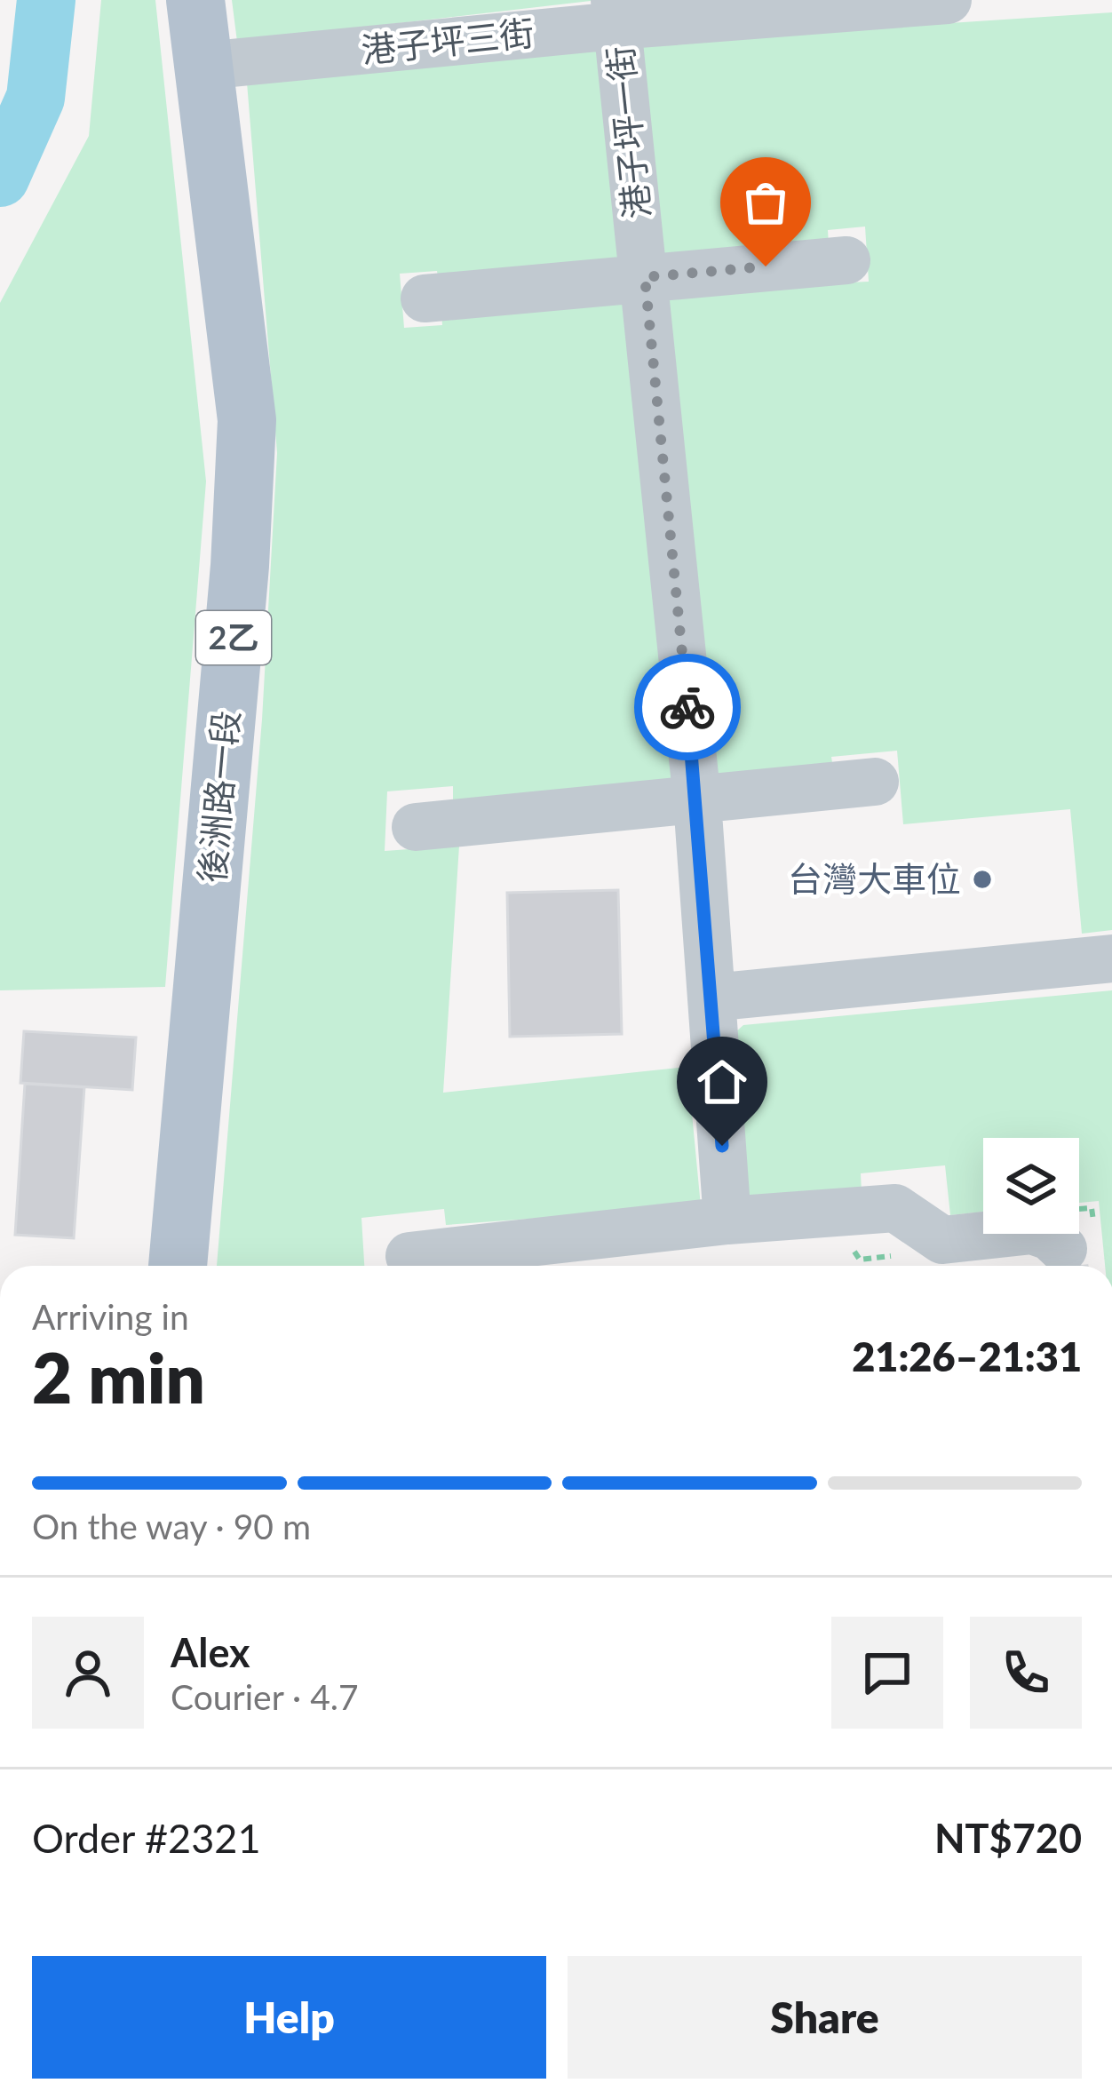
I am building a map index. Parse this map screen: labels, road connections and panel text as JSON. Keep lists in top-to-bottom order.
{
  "streets": {
    "main road": ["2乙", "後洲路一段"],
    "street": ["港子坪三街", "港子坪一街"]
  },
  "crossings": [
    ["港子坪三街", "港子坪一街"],
    ["港子坪三街", "後洲路一段"]
  ],
  "places": ["台灣大車位"],
  "page": {
    "heading": ["2 min", "Arriving in", "21:26–21:31"],
    "panel": [
      "Alex",
      "Courier · 4.7",
      "Order #2321",
      "NT$720"
    ],
    "bar": "On the way · 90 m",
    "buttons": ["Help", "Share"]
  }
}
